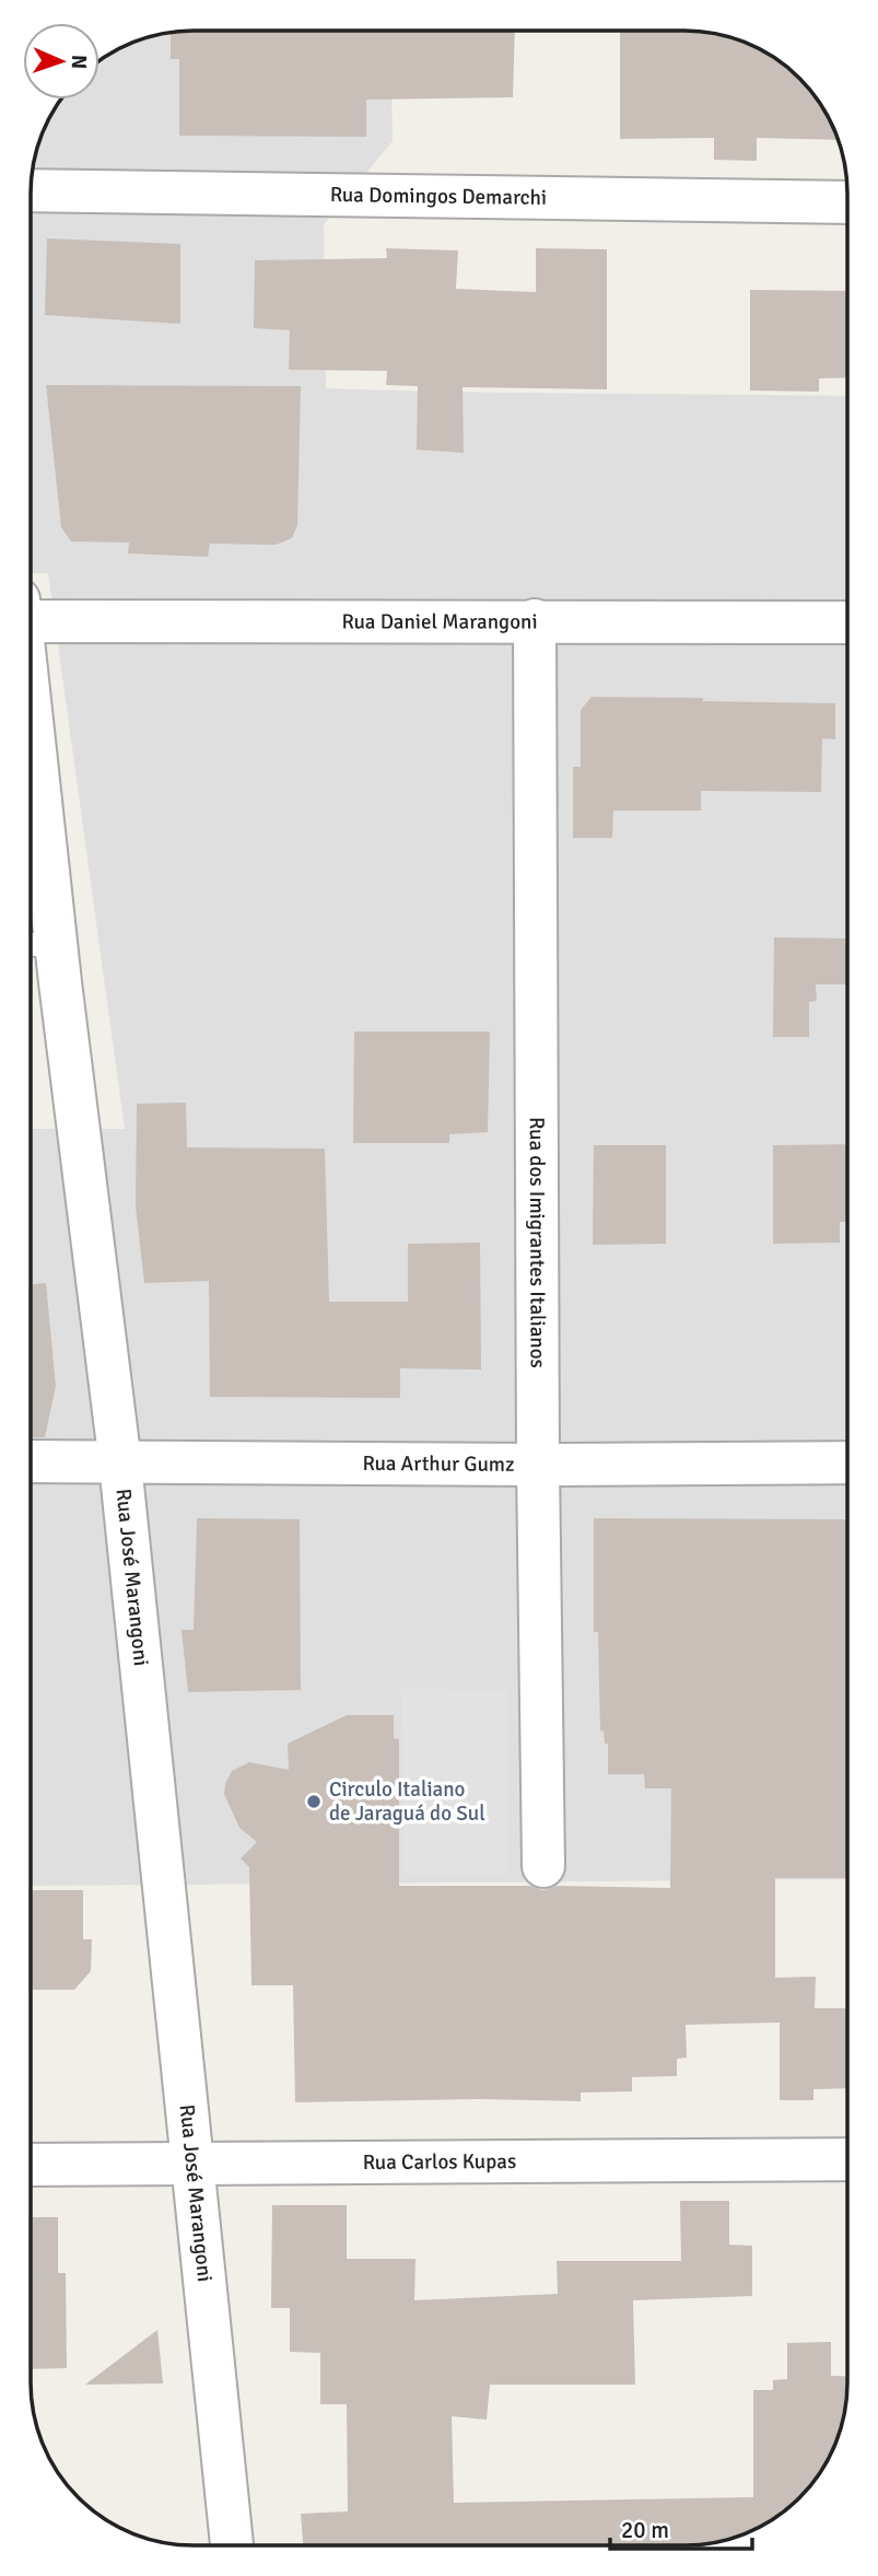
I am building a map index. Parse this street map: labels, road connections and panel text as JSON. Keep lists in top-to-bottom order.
{
  "streets": {
    "street": [
      "Rua Domingos Demarchi",
      "Rua Daniel Marangoni",
      "Rua dos Imigrantes Italianos",
      "Rua Arthur Gumz",
      "Rua José Marangoni",
      "Rua Carlos Kupas"
    ]
  },
  "crossings": [
    ["Rua Daniel Marangoni", "Rua dos Imigrantes Italianos"],
    ["Rua dos Imigrantes Italianos", "Rua Arthur Gumz"],
    ["Rua Arthur Gumz", "Rua José Marangoni"],
    ["Rua José Marangoni", "Rua Carlos Kupas"]
  ],
  "places": ["Circulo Italiano de Jaraguá do Sul"],
  "scale_bar": "20 m",
  "north": "right"
}
